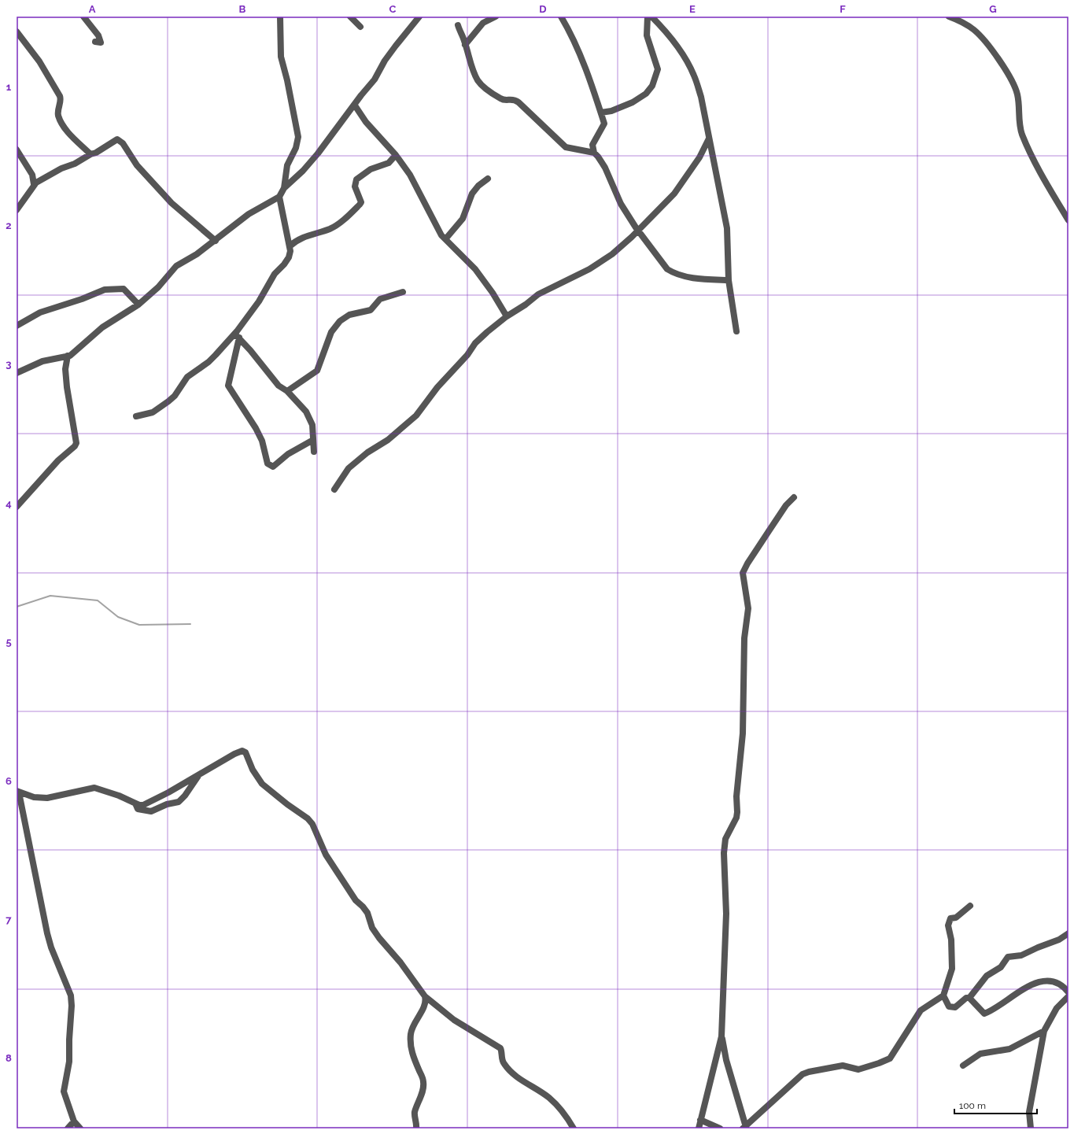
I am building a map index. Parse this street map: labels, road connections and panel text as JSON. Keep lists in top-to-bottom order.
{
  "scale_bar": "100 m",
  "grid": {
    "columns": [
      "A",
      "B",
      "C",
      "D",
      "E",
      "F",
      "G"
    ],
    "rows": [
      "1",
      "2",
      "3",
      "4",
      "5",
      "6",
      "7",
      "8"
    ]
  }
}
